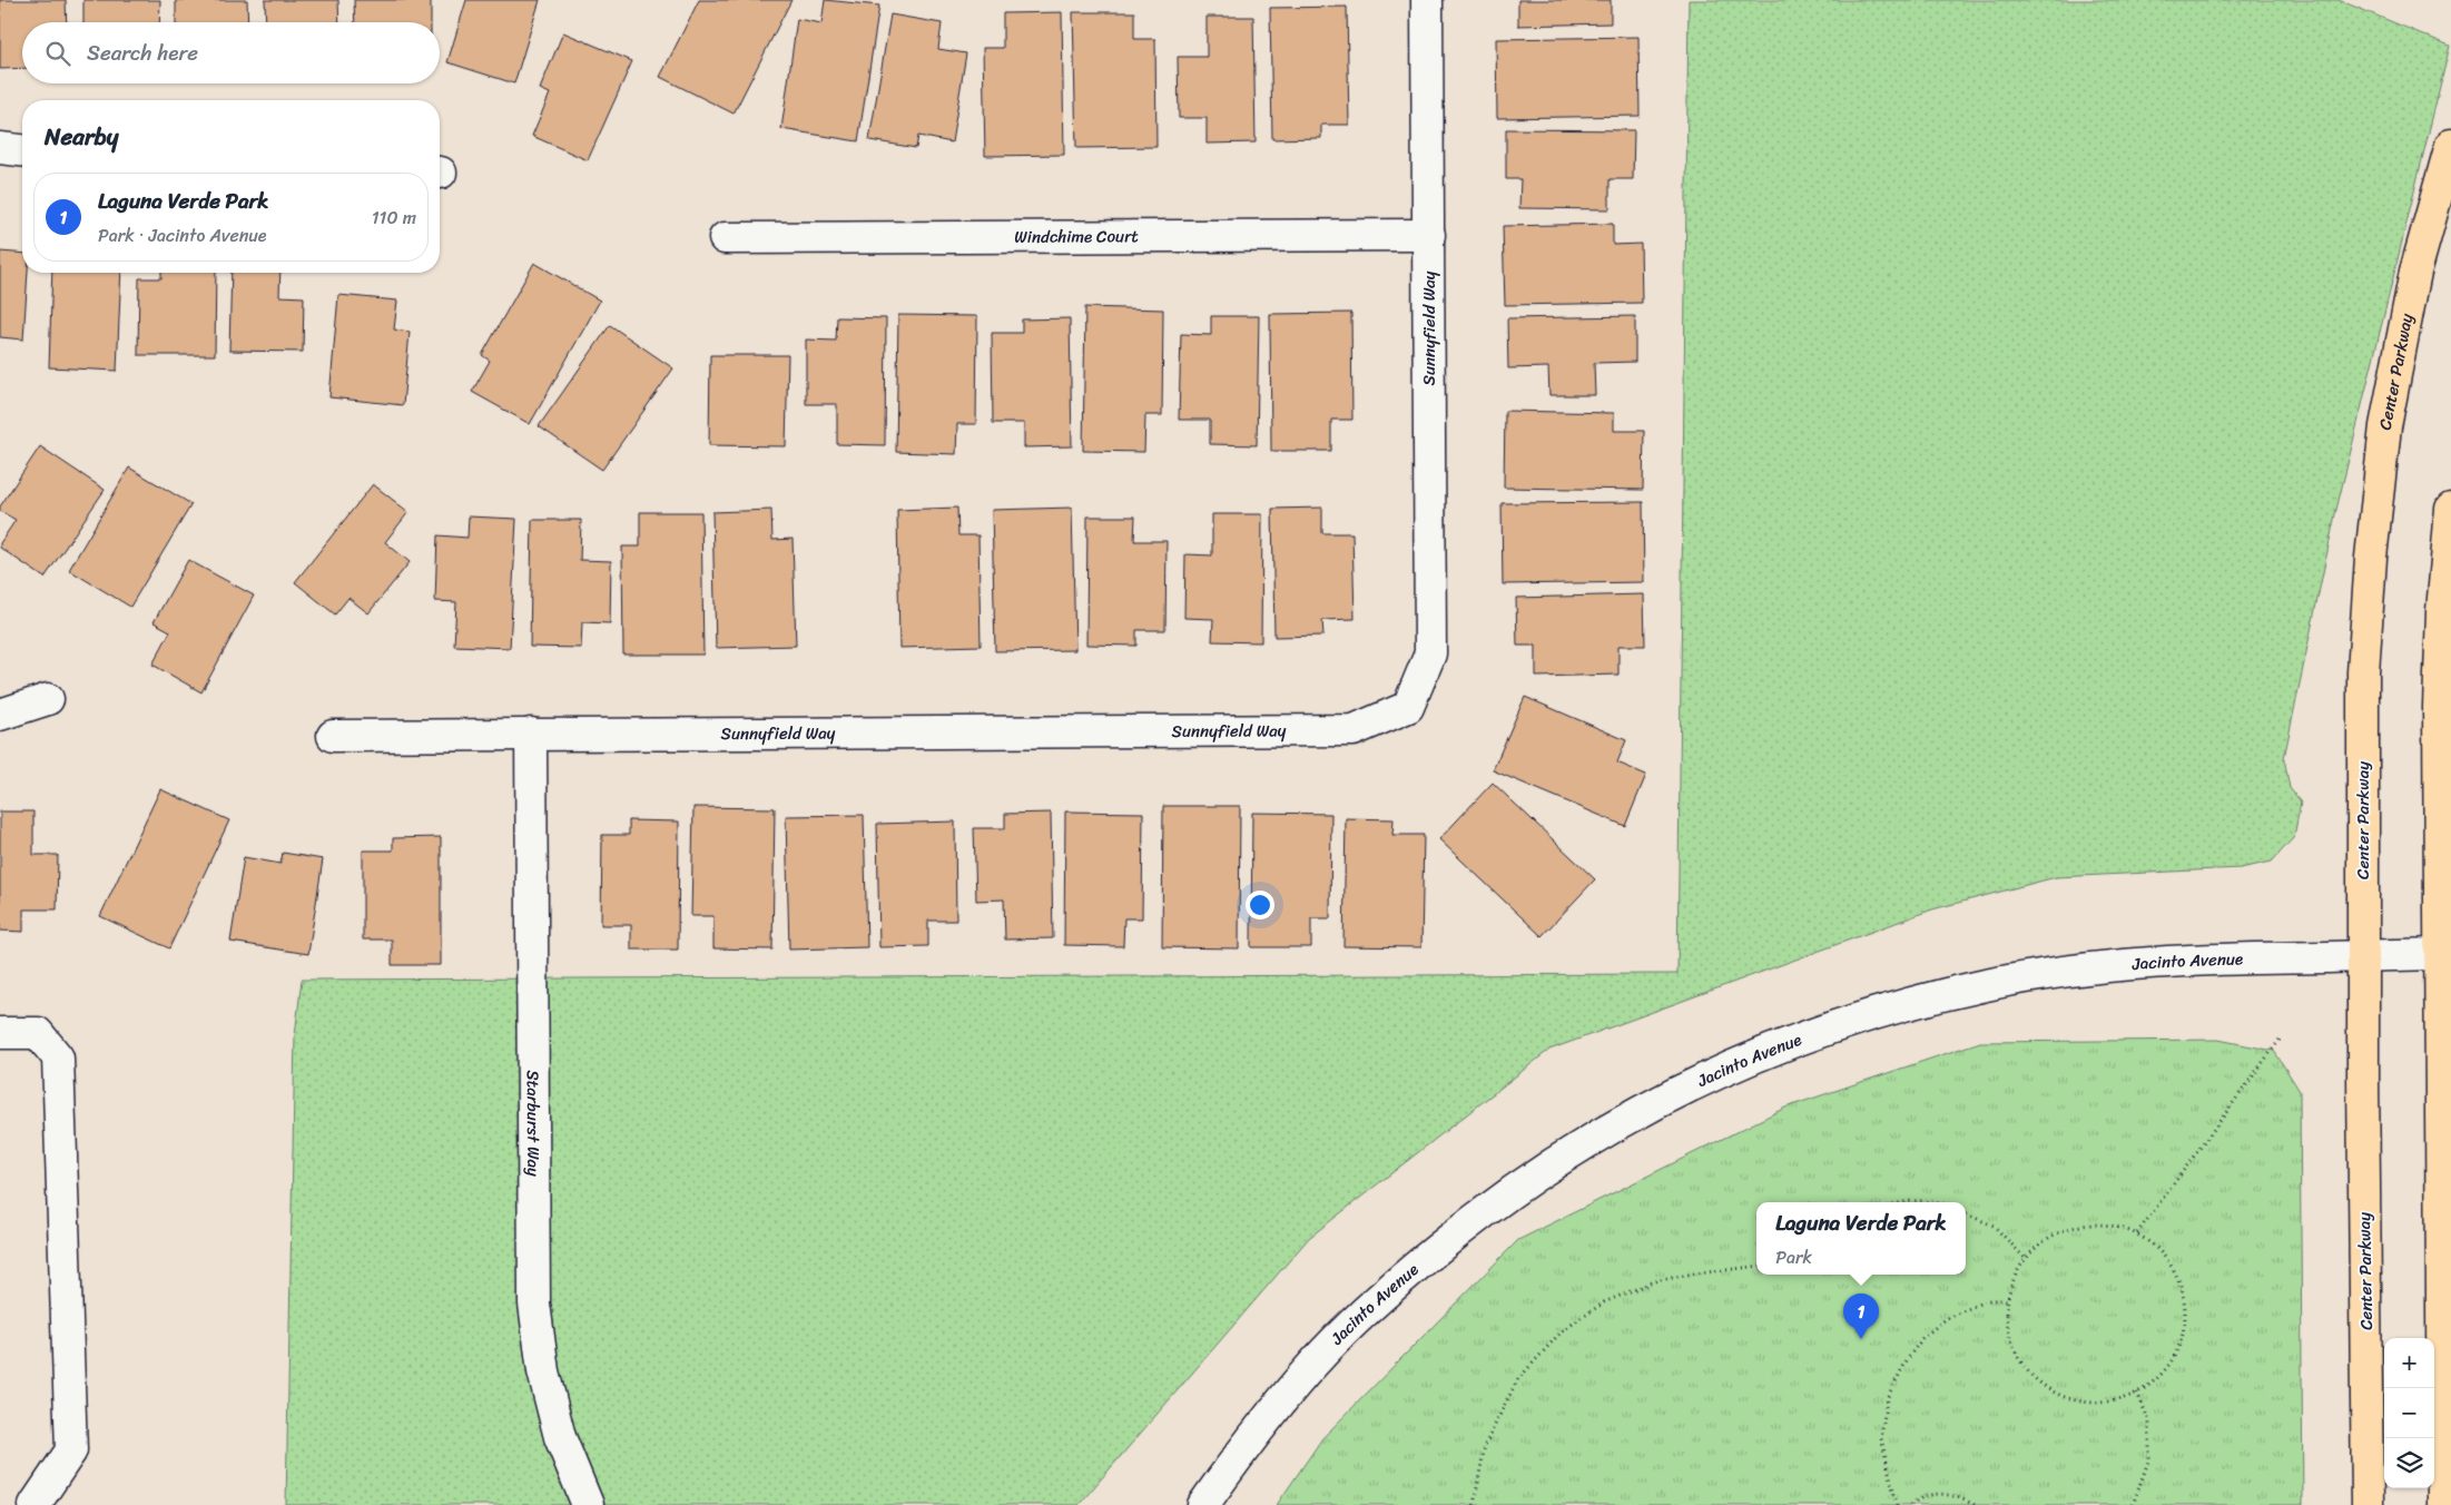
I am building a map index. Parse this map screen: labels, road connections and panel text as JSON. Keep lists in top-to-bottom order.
{
  "streets": {
    "main road": ["Center Parkway"],
    "street": [
      "Windchime Court",
      "Sunnyfield Way",
      "Jacinto Avenue",
      "Starburst Way"
    ]
  },
  "crossings": [
    ["Windchime Court", "Sunnyfield Way"],
    ["Sunnyfield Way", "Starburst Way"],
    ["Center Parkway", "Jacinto Avenue"]
  ],
  "page": {
    "search": "Search here",
    "heading": "Nearby",
    "list": [
      {
        "mark": "1",
        "name": "Laguna Verde Park",
        "note": "Park · Jacinto Avenue",
        "value": "110 m"
      }
    ],
    "popup": ["Laguna Verde Park", "Park"],
    "pins": "1",
    "map_buttons": ["+", "−"]
  }
}
